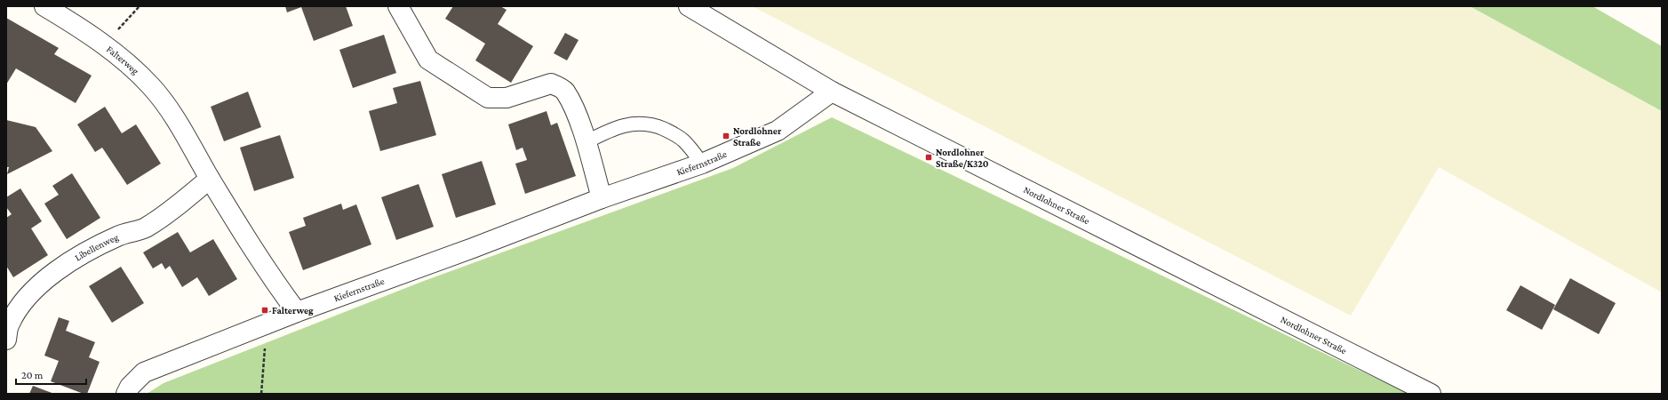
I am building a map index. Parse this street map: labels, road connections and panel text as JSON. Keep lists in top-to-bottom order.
{
  "streets": {
    "street": [
      "Falterweg",
      "Kiefernstraße",
      "Nordlohner Straße",
      "Libellenweg"
    ]
  },
  "crossings": [
    ["Falterweg", "Kiefernstraße"],
    ["Falterweg", "Libellenweg"],
    ["Kiefernstraße", "Nordlohner Straße"]
  ],
  "places": {
    "transit": ["Nordlohner Straße", "Nordlohner Straße/K320", "Falterweg"]
  },
  "scale_bar": "20 m"
}
